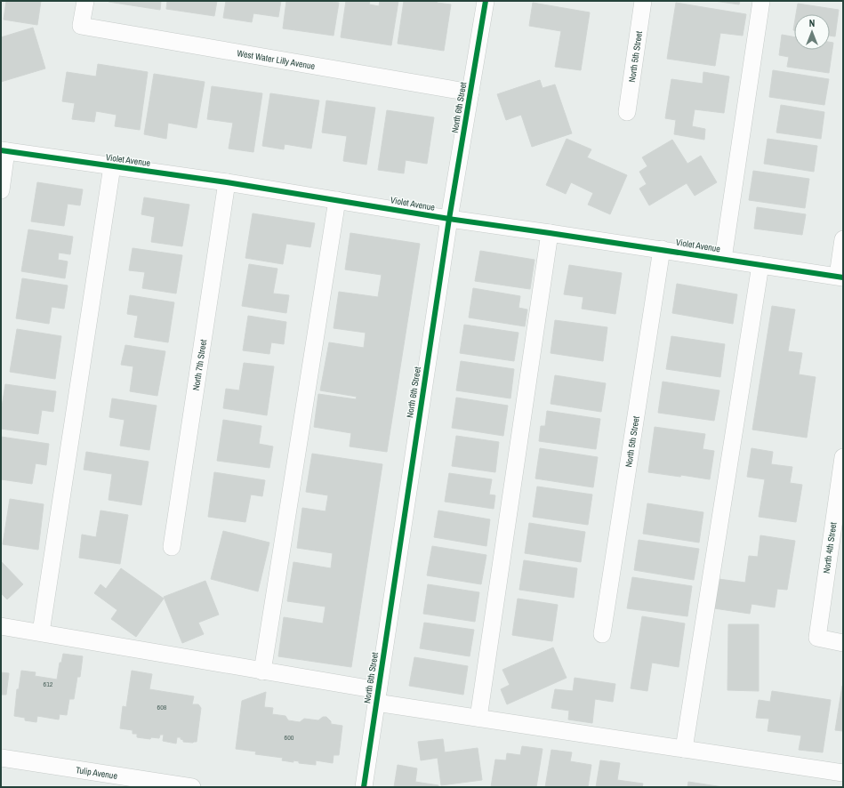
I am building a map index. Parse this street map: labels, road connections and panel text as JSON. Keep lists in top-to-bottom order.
{
  "streets": {
    "street": [
      "North 5th Street",
      "West Water Lilly Avenue",
      "North 6th Street",
      "Violet Avenue",
      "North 7th Street",
      "North 4th Street",
      "Tulip Avenue"
    ]
  },
  "crossings": [
    ["North 5th Street", "Violet Avenue"],
    ["West Water Lilly Avenue", "North 6th Street"],
    ["North 6th Street", "Violet Avenue"],
    ["Violet Avenue", "North 7th Street"]
  ],
  "house_numbers": ["612", "608", "600"],
  "north": "top"
}
